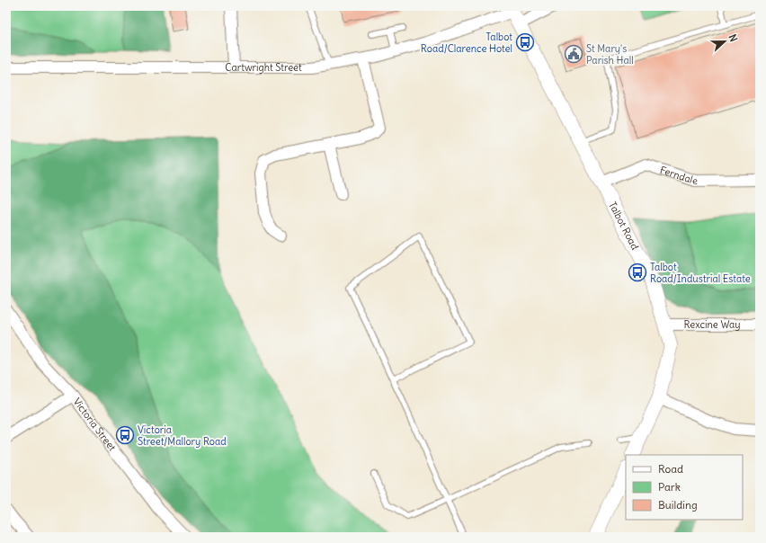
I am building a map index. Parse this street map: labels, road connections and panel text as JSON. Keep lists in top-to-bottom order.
{
  "streets": {
    "street": [
      "Cartwright Street",
      "Ferndale",
      "Talbot Road",
      "Rexcine Way",
      "Victoria Street"
    ]
  },
  "crossings": [
    ["Cartwright Street", "Talbot Road"],
    ["Ferndale", "Talbot Road"],
    ["Talbot Road", "Rexcine Way"]
  ],
  "places": {
    "bus stop": ["Talbot Road/Clarence Hotel", "Talbot Road/Industrial Estate", "Victoria Street/Mallory Road"],
    "public building": ["St Mary's Parish Hall"]
  },
  "legend": ["Road", "Park", "Building"],
  "north": "right"
}
